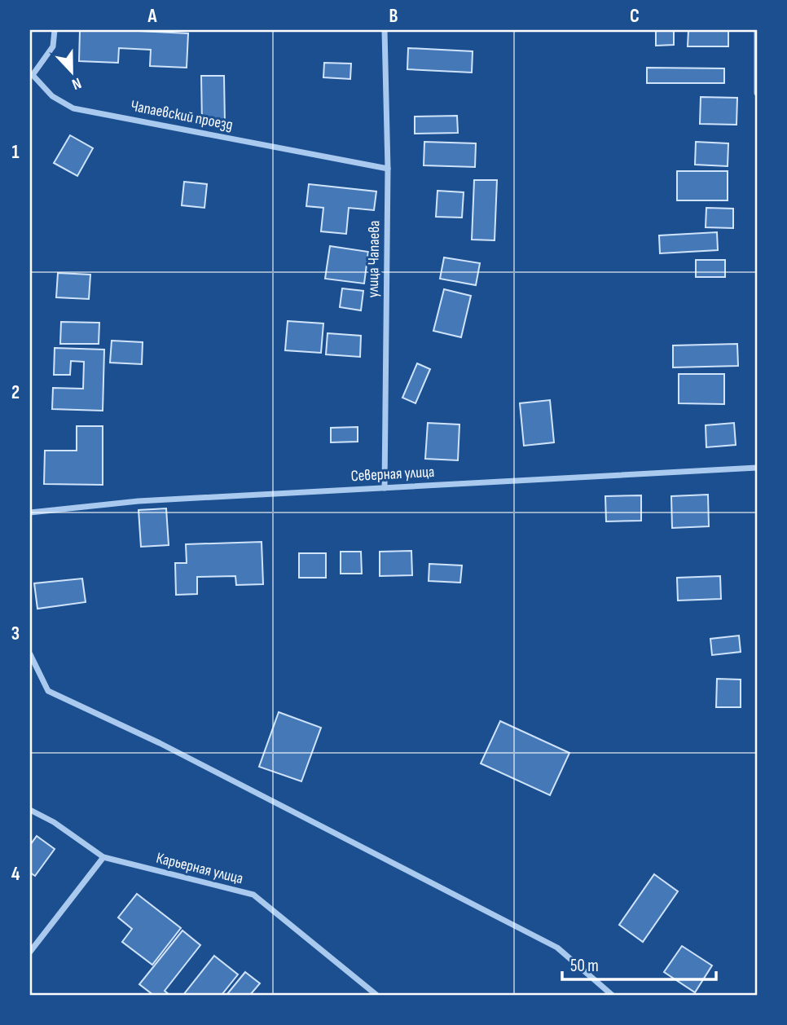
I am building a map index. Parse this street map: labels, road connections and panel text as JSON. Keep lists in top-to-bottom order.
{
  "streets": {
    "street": [
      "Чапаевский проезд",
      "улица Чапаева",
      "Северная улица",
      "Карьерная улица"
    ]
  },
  "crossings": [
    ["Чапаевский проезд", "улица Чапаева"],
    ["улица Чапаева", "Северная улица"]
  ],
  "scale_bar": "50 m",
  "north": "bottom",
  "grid": {
    "columns": ["A", "B", "C"],
    "rows": [
      "1",
      "2",
      "3",
      "4"
    ]
  }
}
